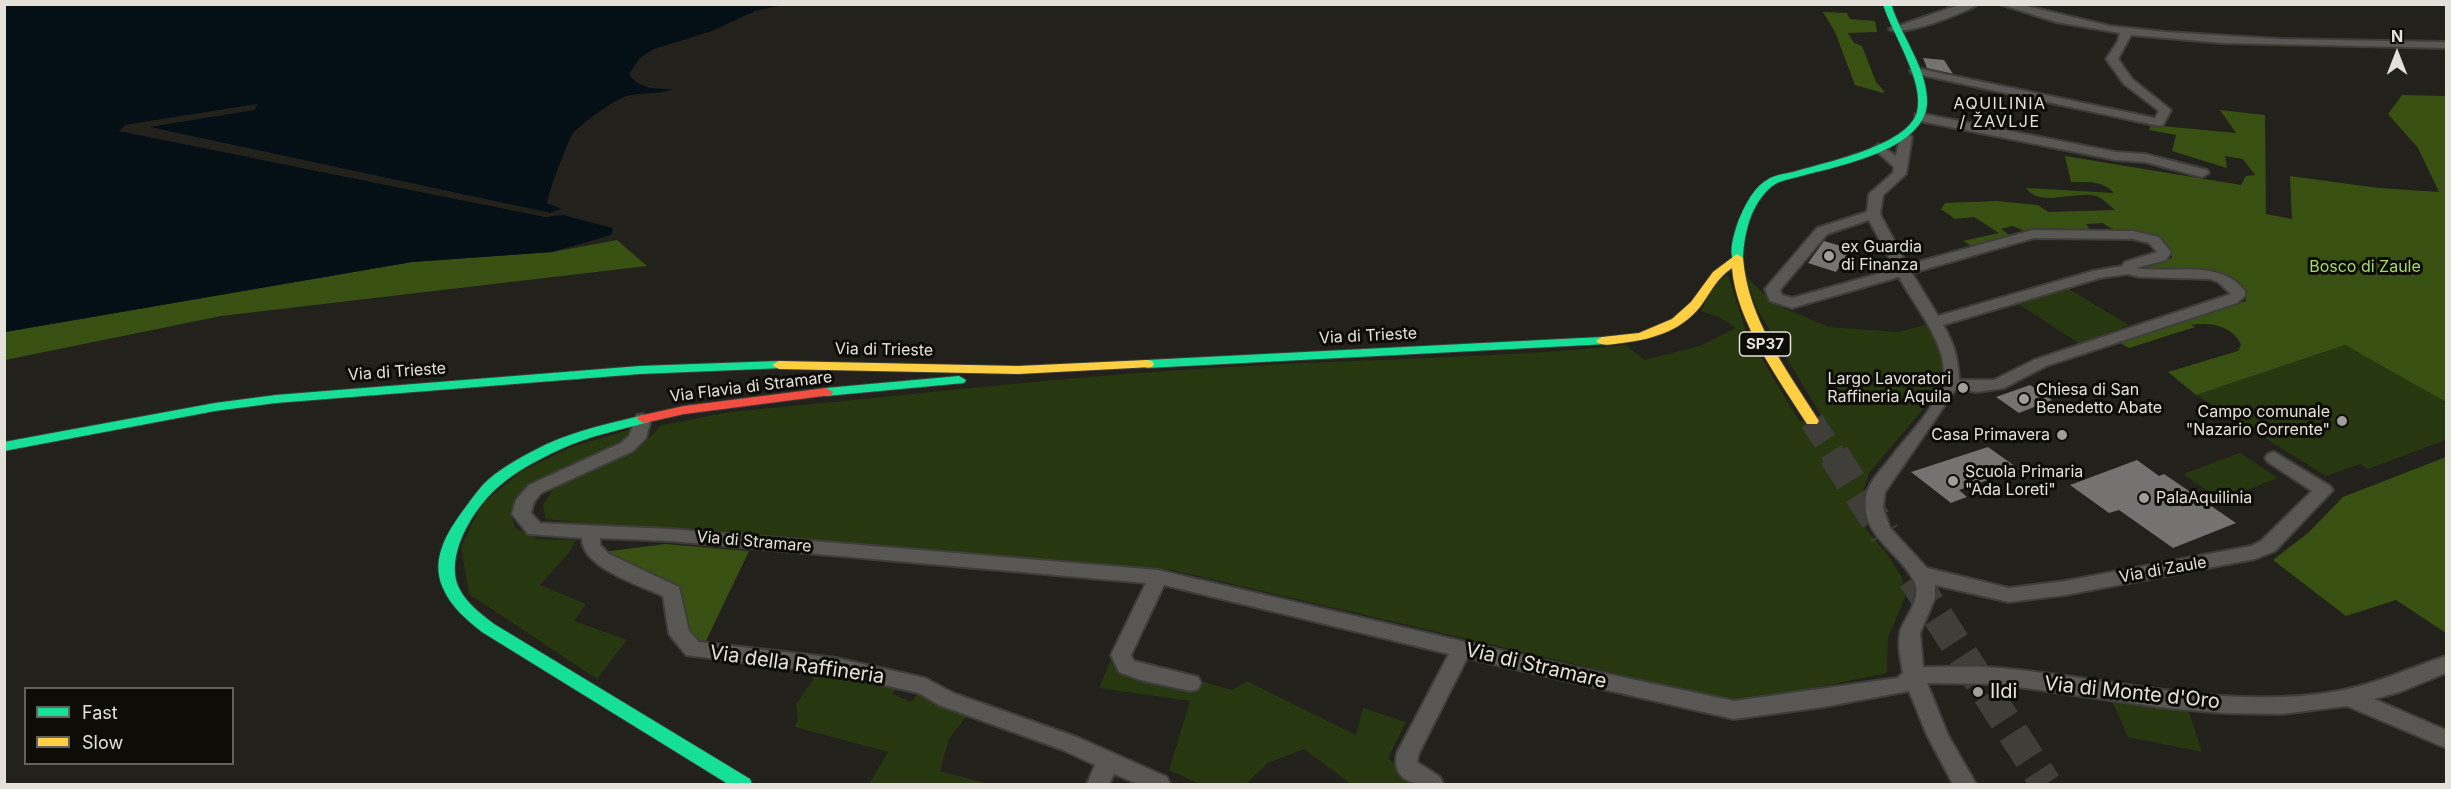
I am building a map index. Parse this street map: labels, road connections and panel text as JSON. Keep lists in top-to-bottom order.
{
  "streets": {
    "street": [
      "Via di Trieste",
      "SP37",
      "Via Flavia di Stramare",
      "Via di Stramare",
      "Via di Zaule",
      "Via della Raffineria",
      "Via di Monte d'Oro"
    ]
  },
  "crossings": [
    ["Via di Trieste", "SP37"],
    ["Via di Trieste", "Via Flavia di Stramare"],
    ["Via Flavia di Stramare", "Via di Stramare"],
    ["Via di Stramare", "Via della Raffineria"],
    ["Via di Stramare", "Via di Monte d'Oro"]
  ],
  "districts": ["AQUILINIA / ŽAVLJE"],
  "parks": ["Bosco di Zaule"],
  "places": [
    "ex Guardia di Finanza",
    "Largo Lavoratori Raffineria Aquila",
    "Chiesa di San Benedetto Abate",
    "Campo comunale \"Nazario Corrente\"",
    "Casa Primavera",
    "Scuola Primaria \"Ada Loreti\"",
    "PalaAquilinia",
    "Ildi"
  ],
  "legend": ["Fast", "Slow"],
  "north": "top"
}
